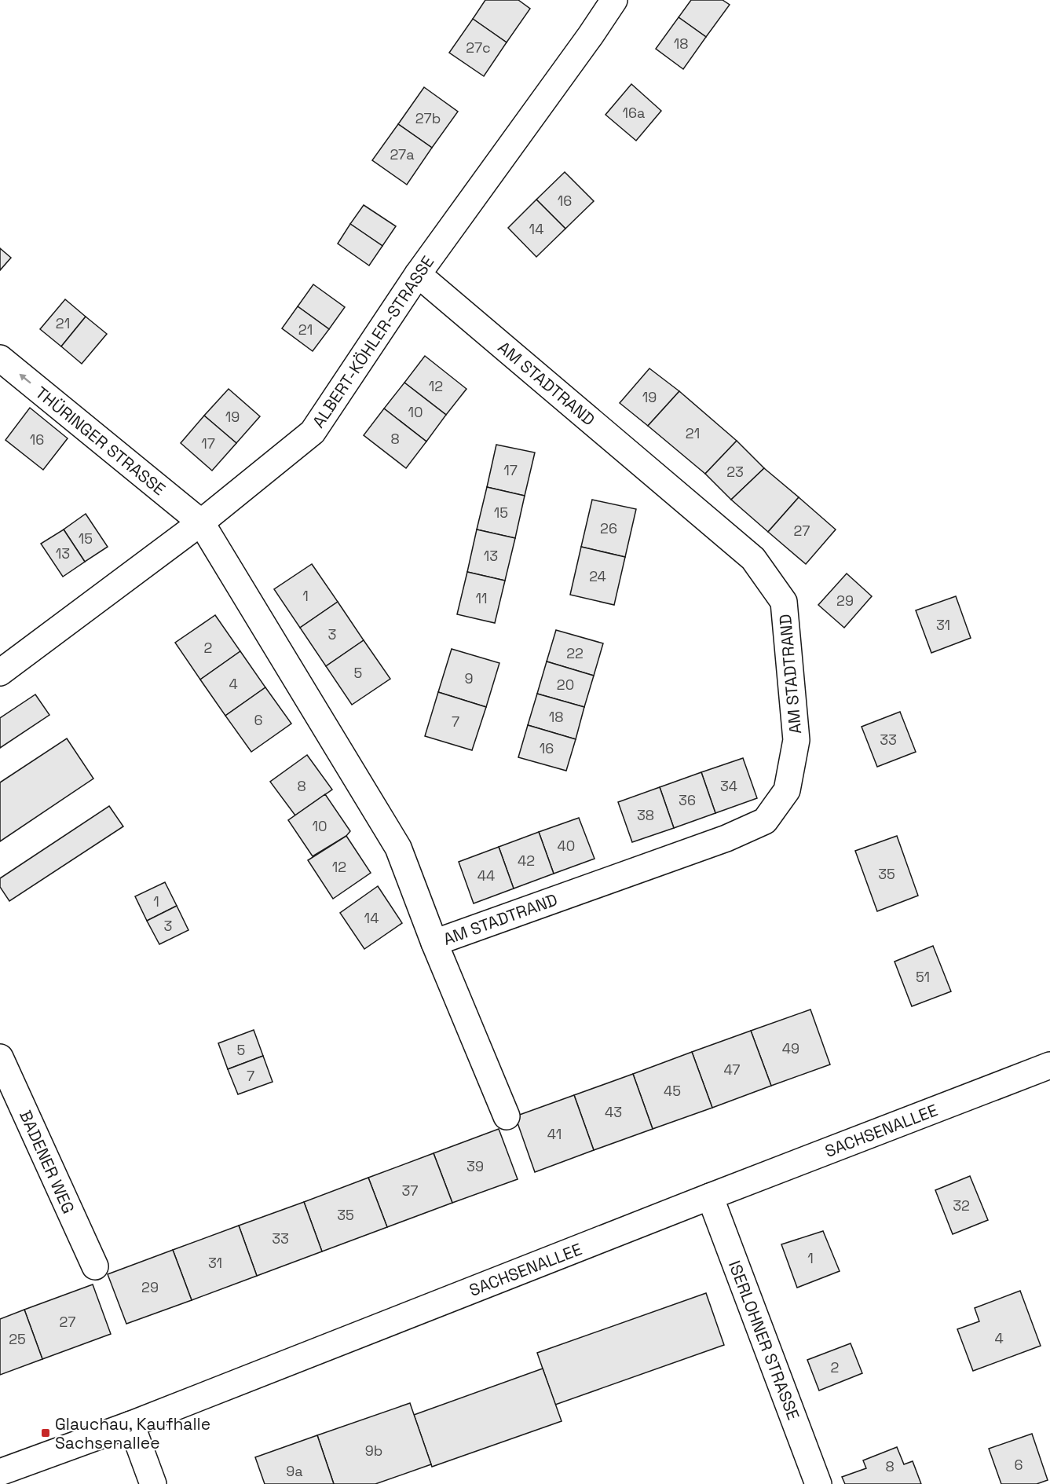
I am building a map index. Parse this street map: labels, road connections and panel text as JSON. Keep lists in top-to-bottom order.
{
  "streets": {
    "street": [
      "ALBERT-KÖHLER-STRASSE",
      "AM STADTRAND",
      "THÜRINGER STRASSE",
      "SACHSENALLEE",
      "BADENER WEG",
      "ISERLOHNER STRASSE"
    ]
  },
  "crossings": [
    ["ALBERT-KÖHLER-STRASSE", "AM STADTRAND"],
    ["ALBERT-KÖHLER-STRASSE", "THÜRINGER STRASSE"],
    ["AM STADTRAND", "THÜRINGER STRASSE"],
    ["SACHSENALLEE", "ISERLOHNER STRASSE"]
  ],
  "one_way": ["THÜRINGER STRASSE"],
  "places": {
    "transit": ["Glauchau, Kaufhalle Sachsenallee"]
  },
  "house_numbers": [
    "18",
    "27c",
    "16a",
    "27b",
    "27a",
    "16",
    "14",
    "21",
    "21",
    "12",
    "19",
    "10",
    "19",
    "21",
    "8",
    "16",
    "17",
    "17",
    "23",
    "15",
    "26",
    "27",
    "15",
    "13",
    "13",
    "24",
    "1",
    "11",
    "29",
    "31",
    "3",
    "2",
    "22",
    "5",
    "9",
    "4",
    "20",
    "18",
    "6",
    "7",
    "33",
    "16",
    "8",
    "34",
    "36",
    "38",
    "10",
    "40",
    "42",
    "12",
    "35",
    "44",
    "1",
    "14",
    "3",
    "51",
    "49",
    "5",
    "47",
    "7",
    "45",
    "43",
    "41",
    "39",
    "37",
    "32",
    "35",
    "33",
    "1",
    "31",
    "29",
    "27",
    "4",
    "25",
    "2",
    "9b",
    "6",
    "8",
    "9a"
  ]
}
